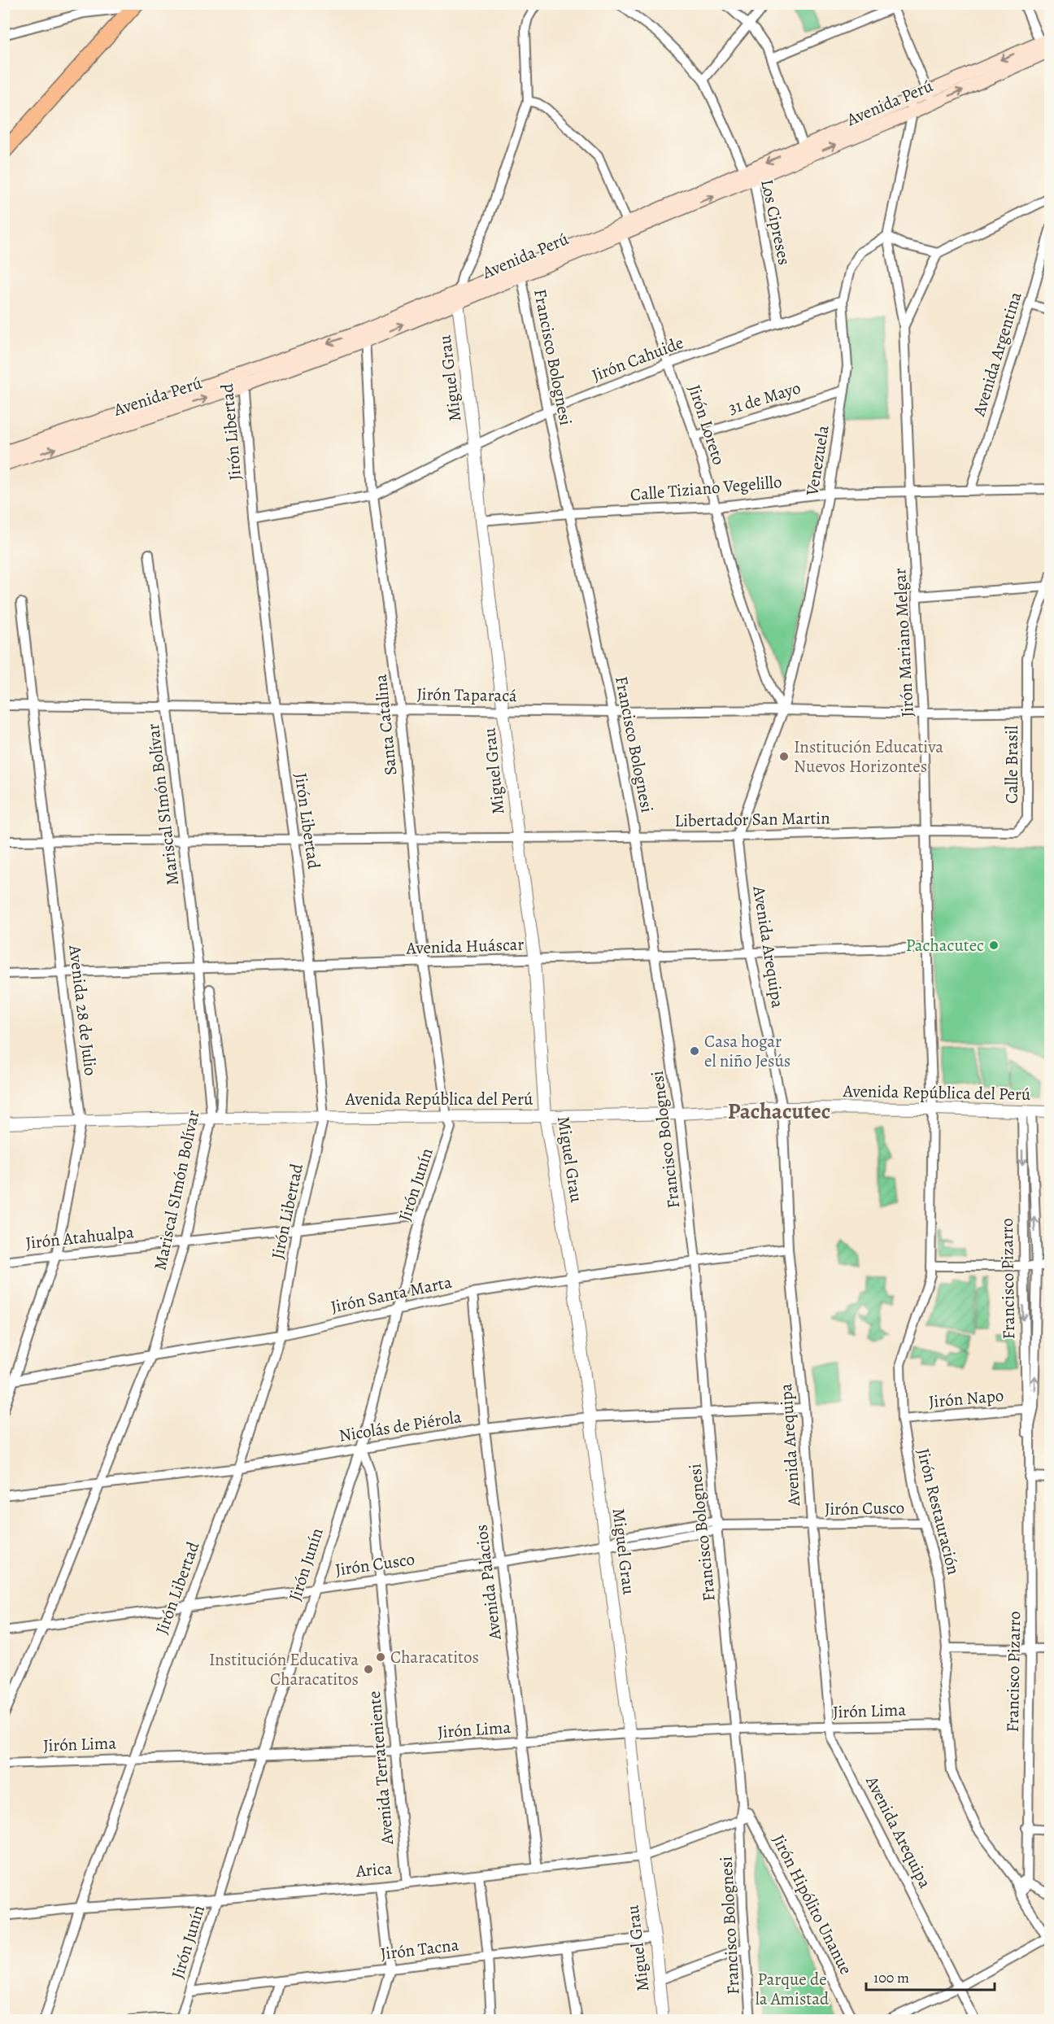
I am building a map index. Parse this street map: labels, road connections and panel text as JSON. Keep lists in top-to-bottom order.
{
  "streets": {
    "main road": ["Avenida Perú"],
    "street": [
      "Los Cipreses",
      "Avenida Argentina",
      "Francisco Bolognesi",
      "Jirón Cahuide",
      "Miguel Grau",
      "31 de Mayo",
      "Jirón Loreto",
      "Jirón Libertad",
      "Venezuela",
      "Calle Tiziano Vegelillo",
      "Jirón Mariano Melgar",
      "Jirón Taparacá",
      "Santa Catalina",
      "Calle Brasil",
      "Mariscal SImón Bolívar",
      "Libertador San Martin",
      "Avenida Huáscar",
      "Avenida Arequipa",
      "Avenida 28 de Julio",
      "Avenida República del Perú",
      "Jirón Junín",
      "Jirón Atahualpa",
      "Francisco Pizarro",
      "Jirón Santa Marta",
      "Jirón Napo",
      "Nicolás de Piérola",
      "Jirón Cusco",
      "Jirón Restauración",
      "Avenida Palacios",
      "Jirón Lima",
      "Avenida Terrateniente",
      "Arica",
      "Jirón Hipólito Unanue",
      "Jirón Tacna"
    ]
  },
  "crossings": [
    ["Avenida Perú", "Los Cipreses"],
    ["Avenida Perú", "Francisco Bolognesi"],
    ["Avenida Perú", "Miguel Grau"],
    ["Avenida Perú", "Jirón Loreto"],
    ["Avenida Perú", "Jirón Libertad"],
    ["Avenida Perú", "Santa Catalina"],
    ["Los Cipreses", "Jirón Cahuide"],
    ["Avenida Argentina", "Calle Tiziano Vegelillo"],
    ["Francisco Bolognesi", "Jirón Cahuide"],
    ["Francisco Bolognesi", "Calle Tiziano Vegelillo"],
    ["Francisco Bolognesi", "Jirón Taparacá"],
    ["Francisco Bolognesi", "Libertador San Martin"],
    ["Francisco Bolognesi", "Avenida Huáscar"],
    ["Francisco Bolognesi", "Avenida República del Perú"],
    ["Francisco Bolognesi", "Jirón Santa Marta"],
    ["Francisco Bolognesi", "Nicolás de Piérola"],
    ["Francisco Bolognesi", "Jirón Cusco"],
    ["Francisco Bolognesi", "Jirón Lima"],
    ["Francisco Bolognesi", "Arica"],
    ["Francisco Bolognesi", "Jirón Hipólito Unanue"],
    ["Jirón Cahuide", "Miguel Grau"],
    ["Jirón Cahuide", "Jirón Loreto"],
    ["Jirón Cahuide", "Jirón Libertad"],
    ["Jirón Cahuide", "Venezuela"],
    ["Jirón Cahuide", "Santa Catalina"],
    ["Miguel Grau", "Calle Tiziano Vegelillo"],
    ["Miguel Grau", "Jirón Taparacá"],
    ["Miguel Grau", "Libertador San Martin"],
    ["Miguel Grau", "Avenida Huáscar"],
    ["Miguel Grau", "Avenida República del Perú"],
    ["Miguel Grau", "Jirón Santa Marta"],
    ["Miguel Grau", "Nicolás de Piérola"],
    ["Miguel Grau", "Jirón Cusco"],
    ["Miguel Grau", "Jirón Lima"],
    ["Miguel Grau", "Arica"],
    ["Miguel Grau", "Jirón Tacna"],
    ["31 de Mayo", "Jirón Loreto"],
    ["31 de Mayo", "Venezuela"],
    ["Jirón Loreto", "Venezuela"],
    ["Jirón Loreto", "Calle Tiziano Vegelillo"],
    ["Jirón Loreto", "Jirón Taparacá"],
    ["Jirón Libertad", "Jirón Taparacá"],
    ["Jirón Libertad", "Libertador San Martin"],
    ["Jirón Libertad", "Avenida Huáscar"],
    ["Jirón Libertad", "Avenida República del Perú"],
    ["Jirón Libertad", "Jirón Atahualpa"],
    ["Jirón Libertad", "Jirón Santa Marta"],
    ["Jirón Libertad", "Nicolás de Piérola"],
    ["Jirón Libertad", "Jirón Cusco"],
    ["Jirón Libertad", "Jirón Lima"],
    ["Jirón Libertad", "Arica"],
    ["Venezuela", "Calle Tiziano Vegelillo"],
    ["Venezuela", "Jirón Mariano Melgar"],
    ["Venezuela", "Jirón Taparacá"],
    ["Venezuela", "Libertador San Martin"],
    ["Venezuela", "Avenida Arequipa"],
    ["Calle Tiziano Vegelillo", "Jirón Mariano Melgar"],
    ["Jirón Mariano Melgar", "Jirón Taparacá"],
    ["Jirón Mariano Melgar", "Libertador San Martin"],
    ["Jirón Mariano Melgar", "Avenida Huáscar"],
    ["Jirón Mariano Melgar", "Avenida República del Perú"],
    ["Jirón Mariano Melgar", "Jirón Restauración"],
    ["Jirón Taparacá", "Santa Catalina"],
    ["Jirón Taparacá", "Calle Brasil"],
    ["Jirón Taparacá", "Mariscal SImón Bolívar"],
    ["Jirón Taparacá", "Avenida 28 de Julio"],
    ["Santa Catalina", "Libertador San Martin"],
    ["Santa Catalina", "Avenida Huáscar"],
    ["Santa Catalina", "Avenida República del Perú"],
    ["Santa Catalina", "Jirón Junín"],
    ["Calle Brasil", "Libertador San Martin"],
    ["Mariscal SImón Bolívar", "Libertador San Martin"],
    ["Mariscal SImón Bolívar", "Avenida Huáscar"],
    ["Mariscal SImón Bolívar", "Avenida República del Perú"],
    ["Mariscal SImón Bolívar", "Jirón Atahualpa"],
    ["Mariscal SImón Bolívar", "Jirón Santa Marta"],
    ["Mariscal SImón Bolívar", "Nicolás de Piérola"],
    ["Mariscal SImón Bolívar", "Jirón Cusco"],
    ["Libertador San Martin", "Avenida Arequipa"],
    ["Libertador San Martin", "Avenida 28 de Julio"],
    ["Avenida Huáscar", "Avenida Arequipa"],
    ["Avenida Huáscar", "Avenida 28 de Julio"],
    ["Avenida Arequipa", "Avenida República del Perú"],
    ["Avenida Arequipa", "Jirón Santa Marta"],
    ["Avenida Arequipa", "Nicolás de Piérola"],
    ["Avenida Arequipa", "Jirón Cusco"],
    ["Avenida Arequipa", "Jirón Lima"],
    ["Avenida 28 de Julio", "Avenida República del Perú"],
    ["Avenida 28 de Julio", "Jirón Atahualpa"],
    ["Avenida 28 de Julio", "Jirón Santa Marta"],
    ["Avenida República del Perú", "Jirón Junín"],
    ["Avenida República del Perú", "Francisco Pizarro"],
    ["Avenida República del Perú", "Jirón Restauración"],
    ["Jirón Junín", "Jirón Atahualpa"],
    ["Jirón Junín", "Jirón Santa Marta"],
    ["Jirón Junín", "Nicolás de Piérola"],
    ["Jirón Junín", "Jirón Cusco"],
    ["Jirón Junín", "Jirón Lima"],
    ["Jirón Junín", "Avenida Terrateniente"],
    ["Jirón Junín", "Arica"],
    ["Jirón Junín", "Jirón Tacna"],
    ["Francisco Pizarro", "Jirón Napo"],
    ["Francisco Pizarro", "Jirón Restauración"],
    ["Jirón Santa Marta", "Avenida Palacios"],
    ["Jirón Napo", "Jirón Restauración"],
    ["Nicolás de Piérola", "Avenida Palacios"],
    ["Nicolás de Piérola", "Avenida Terrateniente"],
    ["Jirón Cusco", "Jirón Restauración"],
    ["Jirón Cusco", "Avenida Palacios"],
    ["Jirón Cusco", "Avenida Terrateniente"],
    ["Jirón Restauración", "Jirón Lima"],
    ["Avenida Palacios", "Jirón Lima"],
    ["Avenida Palacios", "Arica"],
    ["Jirón Lima", "Avenida Terrateniente"],
    ["Avenida Terrateniente", "Arica"],
    ["Arica", "Jirón Hipólito Unanue"]
  ],
  "districts": ["Pachacutec"],
  "parks": ["Parque de la Amistad"],
  "places": [
    "Institución Educativa Nuevos Horizontes",
    "Pachacutec",
    "Casa hogar el niño Jesús",
    "Characatitos",
    "Institución Educativa Characatitos"
  ],
  "scale_bar": "100 m"
}
